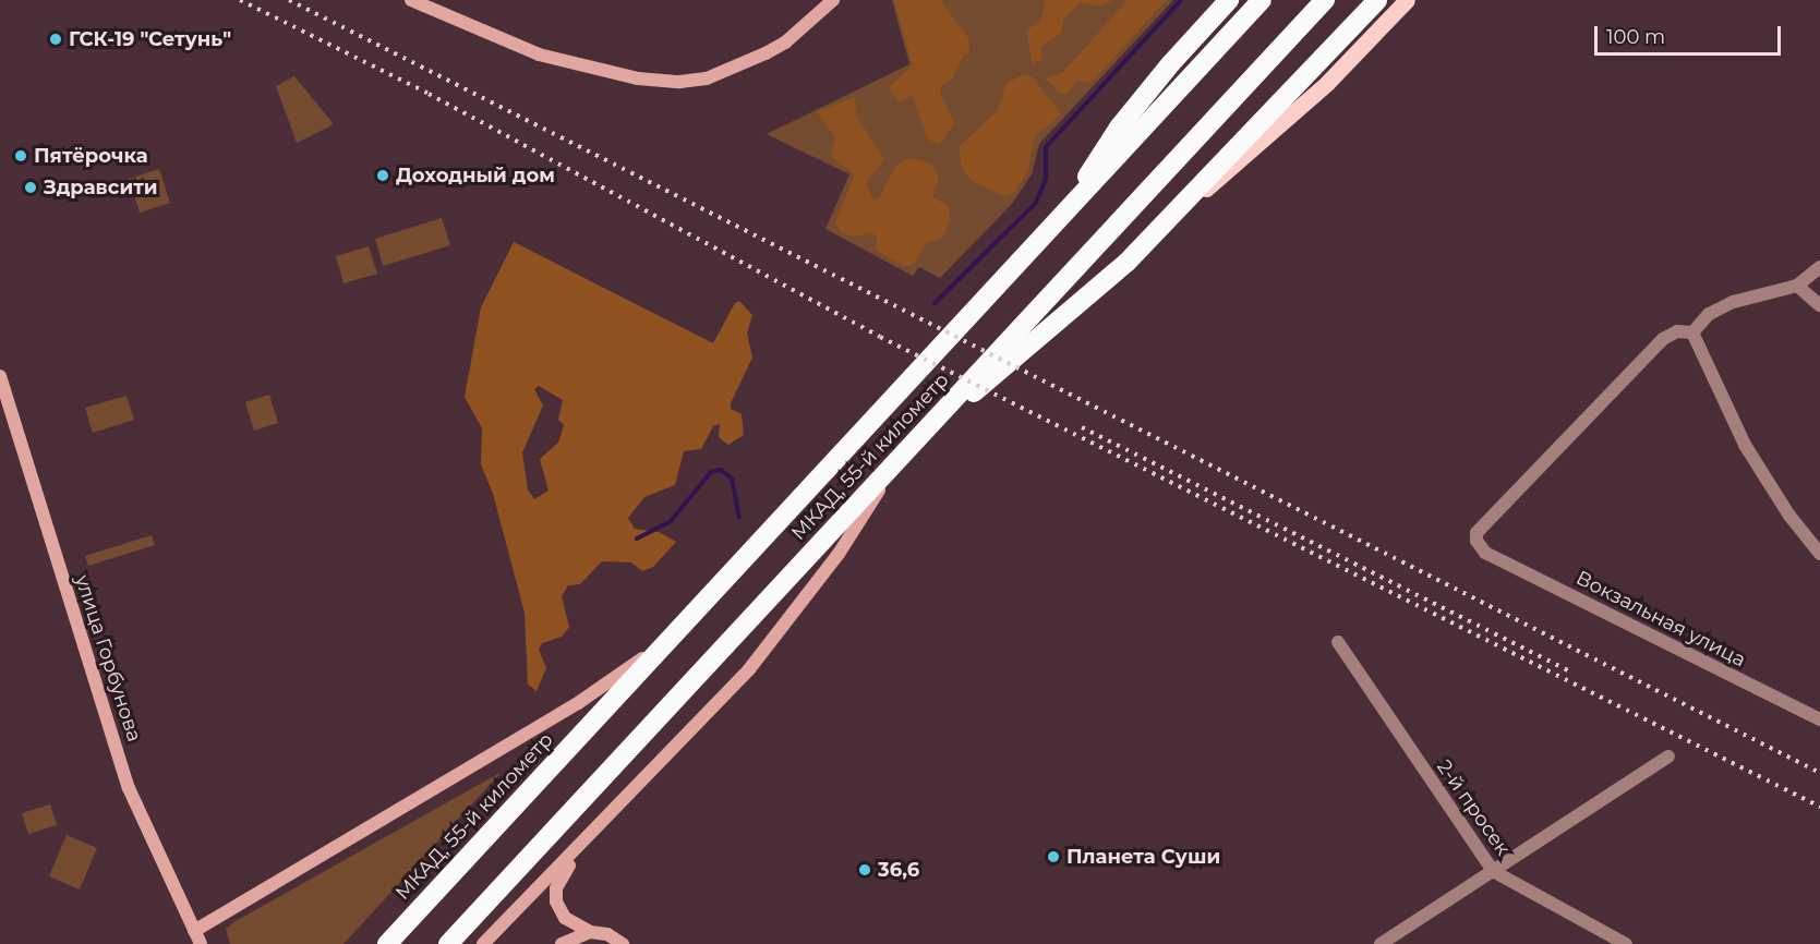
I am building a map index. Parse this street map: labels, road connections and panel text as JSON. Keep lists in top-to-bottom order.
{
  "streets": {
    "highway": ["МКАД, 55-й километр"],
    "street": ["Вокзальная улица", "улица Горбунова", "2-й просек"]
  },
  "places": [
    "ГСК-19 \"Сетунь\"",
    "Пятёрочка",
    "Доходный дом",
    "Здравсити",
    "Планета Суши",
    "36,6"
  ],
  "scale_bar": "100 m"
}
